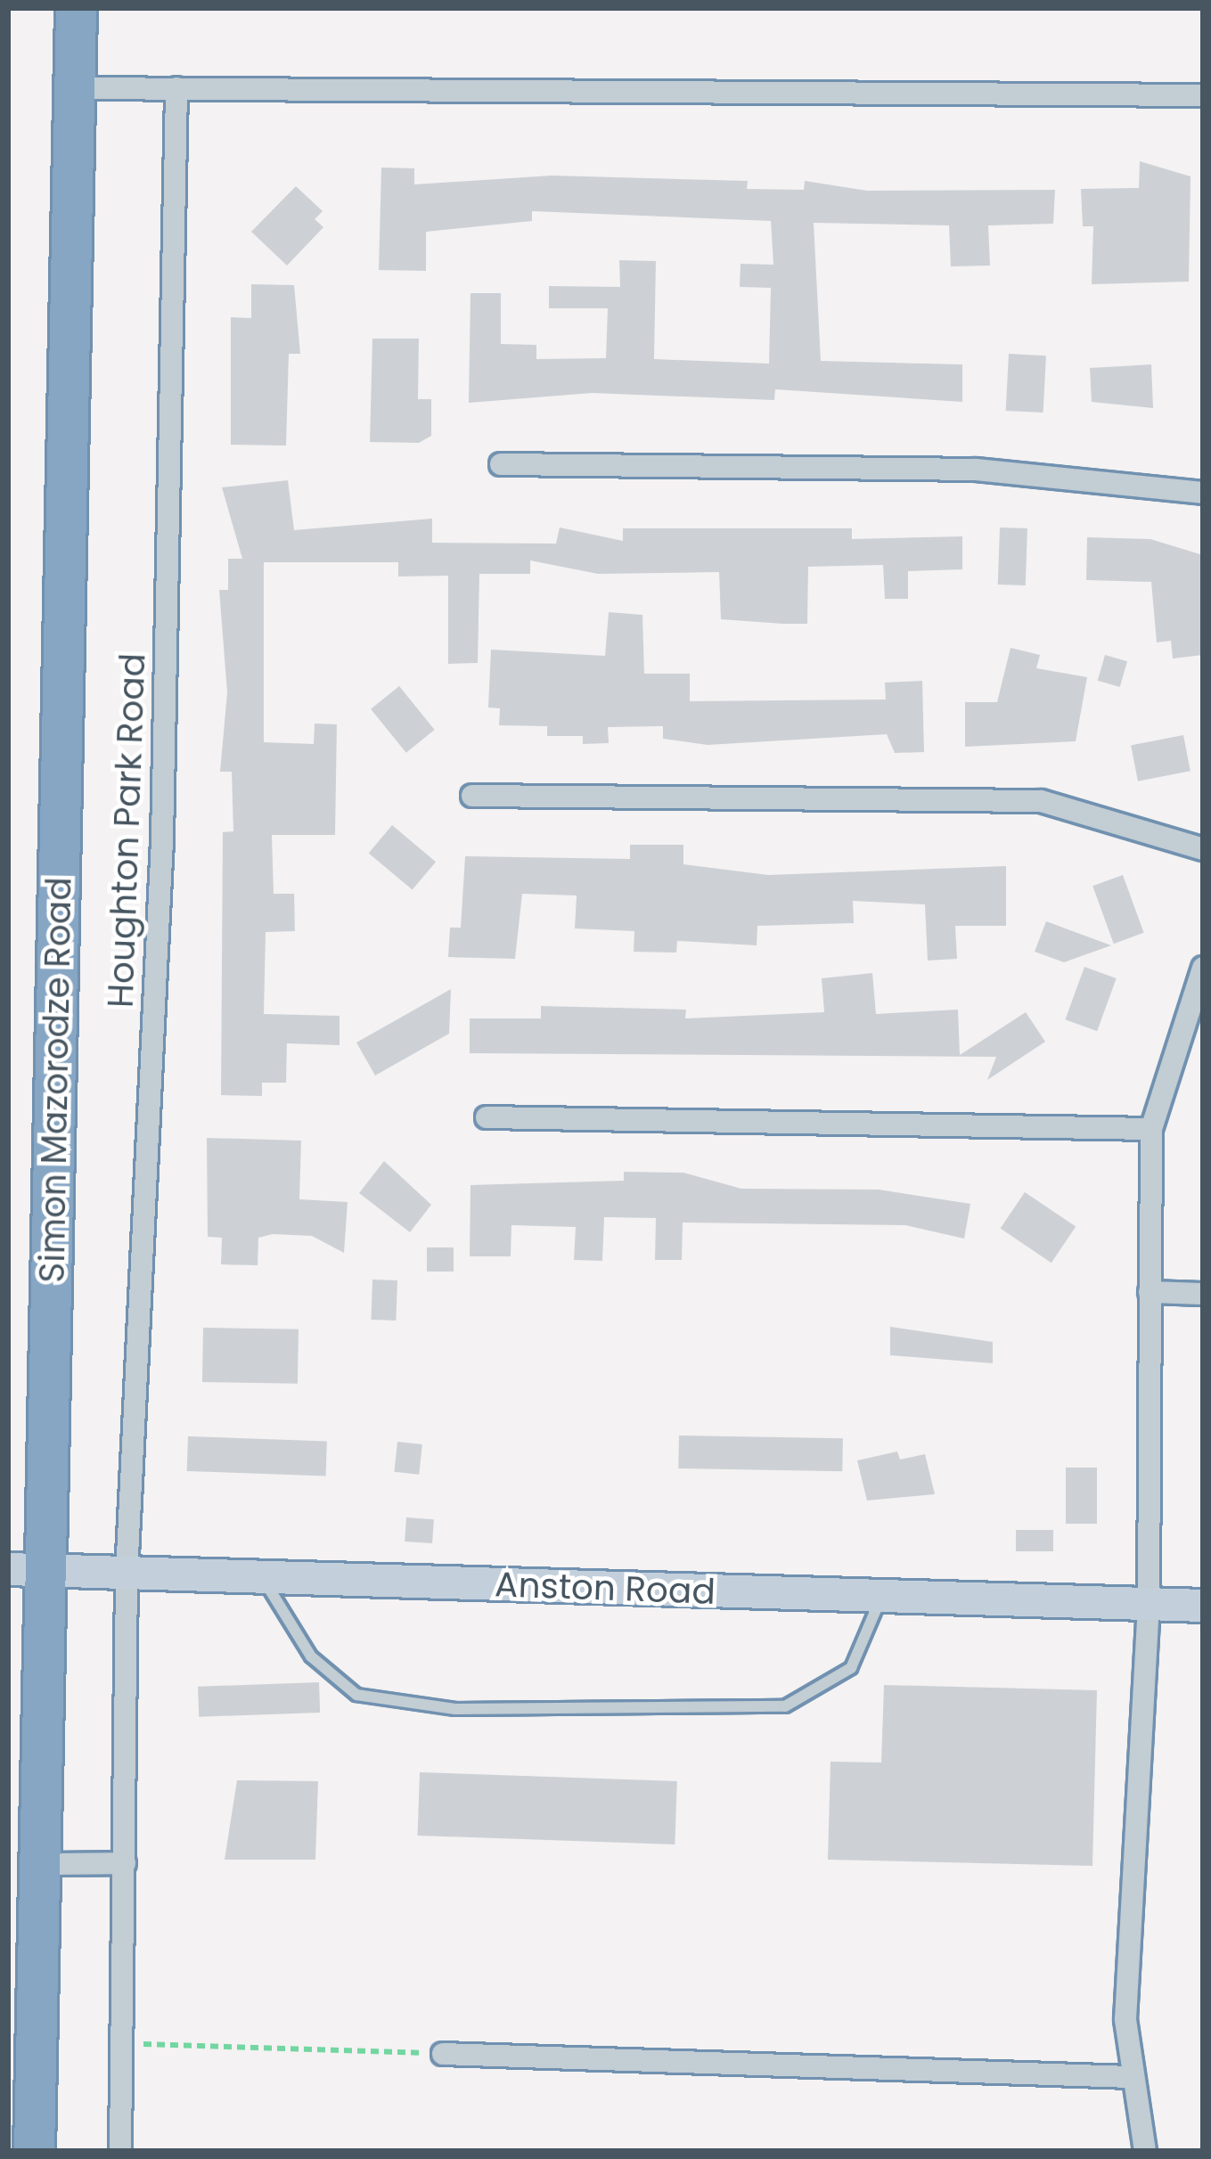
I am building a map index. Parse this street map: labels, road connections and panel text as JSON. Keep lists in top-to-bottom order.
{
  "streets": {
    "highway": ["Simon Mazorodze Road"],
    "main road": ["Anston Road"],
    "street": ["Houghton Park Road"]
  },
  "crossings": [
    ["Houghton Park Road", "Anston Road"],
    ["Simon Mazorodze Road", "Anston Road"]
  ]
}
